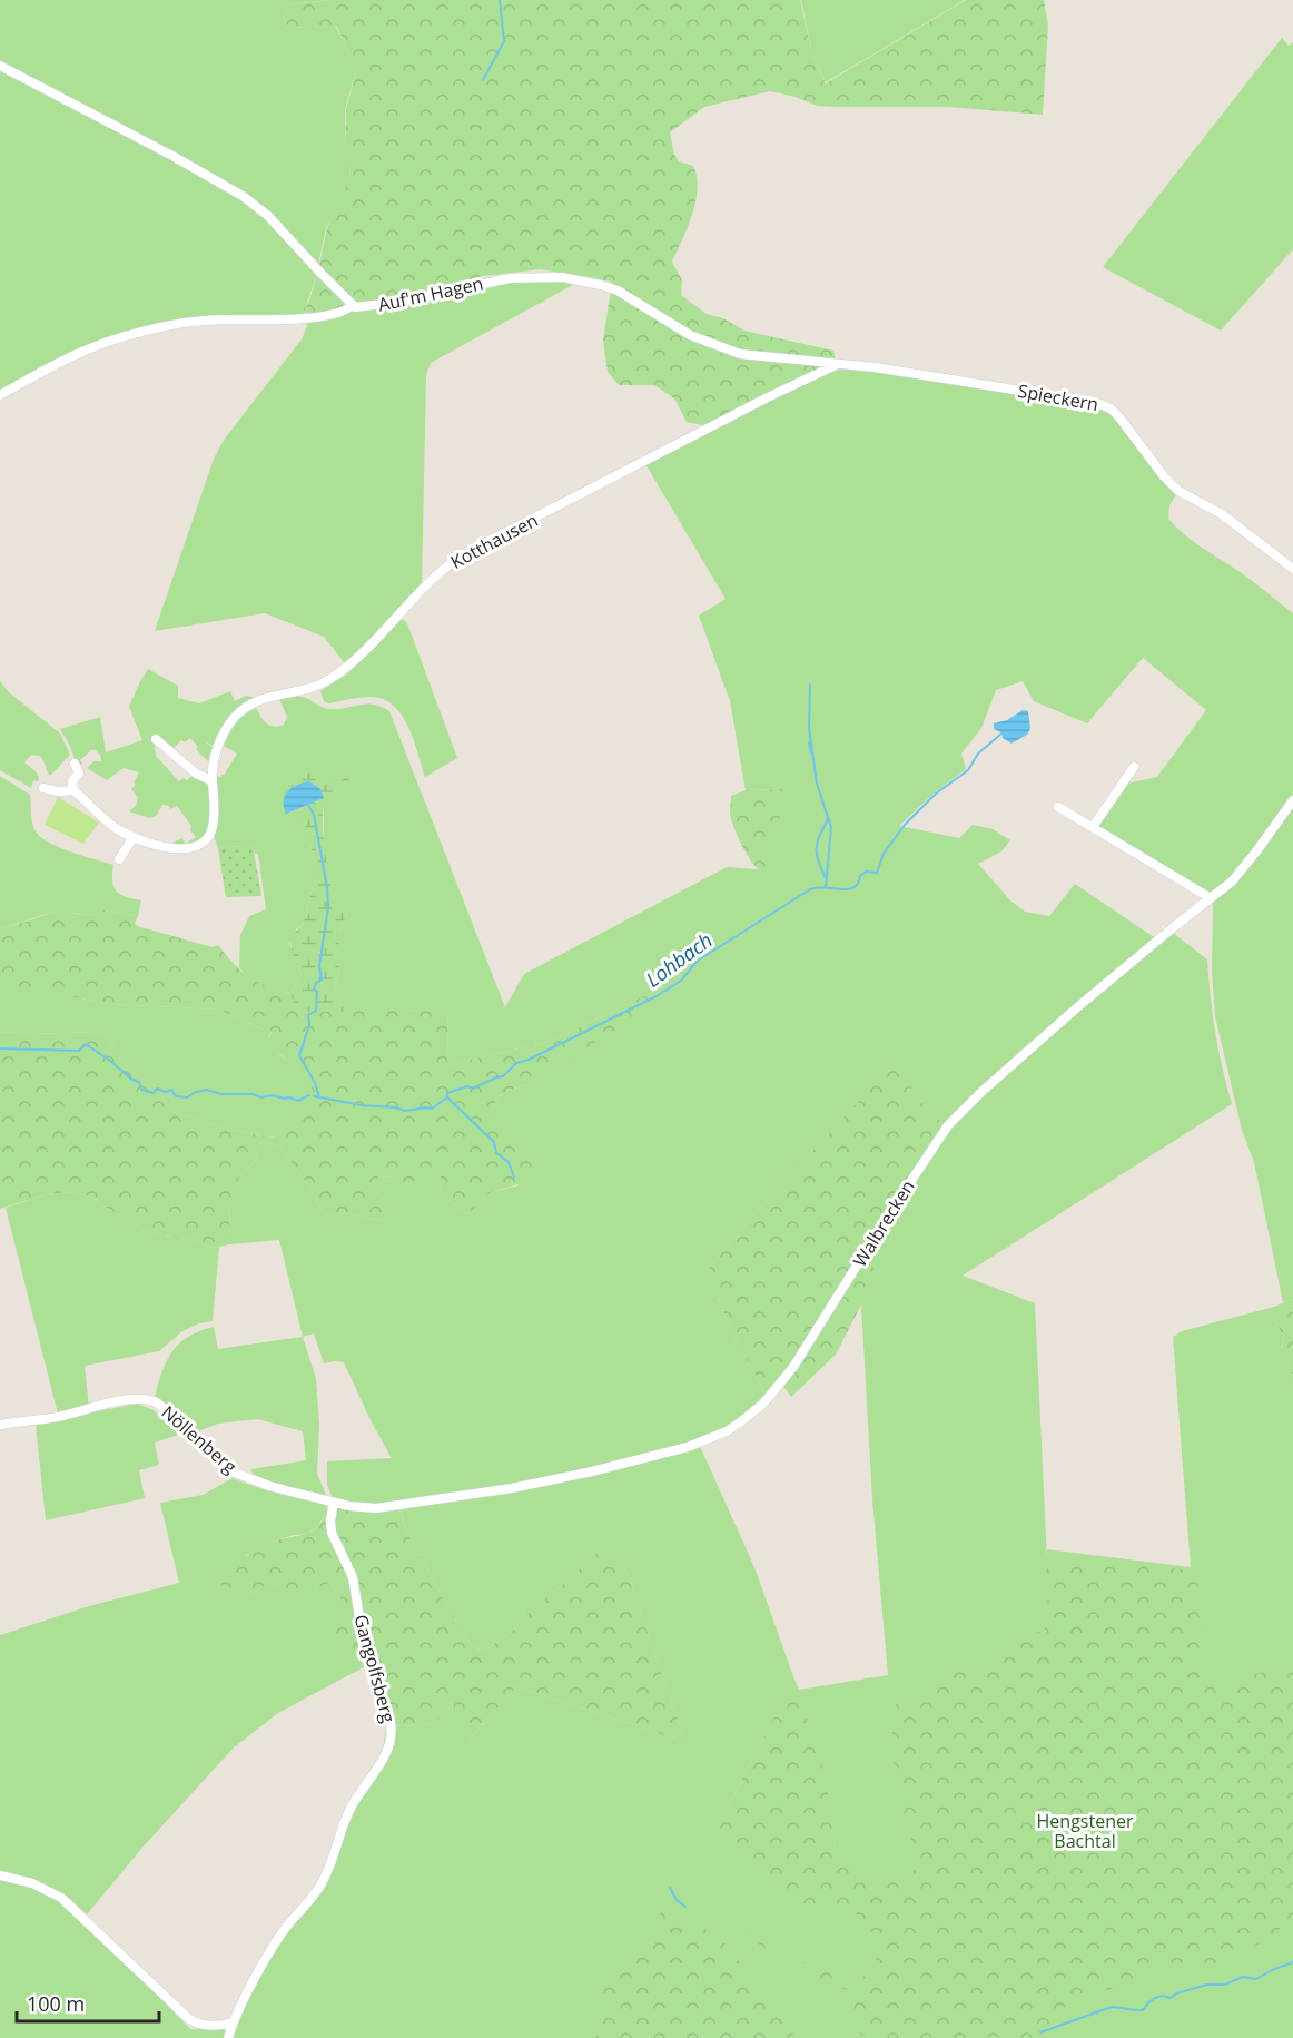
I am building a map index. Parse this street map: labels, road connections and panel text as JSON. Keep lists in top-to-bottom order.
{
  "streets": {
    "street": [
      "Auf'm Hagen",
      "Spieckern",
      "Kotthausen",
      "Walbrecken",
      "Nöllenberg",
      "Gangolfsberg"
    ]
  },
  "crossings": [
    ["Auf'm Hagen", "Spieckern"],
    ["Auf'm Hagen", "Kotthausen"],
    ["Spieckern", "Kotthausen"],
    ["Walbrecken", "Nöllenberg"],
    ["Nöllenberg", "Gangolfsberg"]
  ],
  "water": ["Lohbach"],
  "parks": ["Hengstener Bachtal"],
  "scale_bar": "100 m"
}
